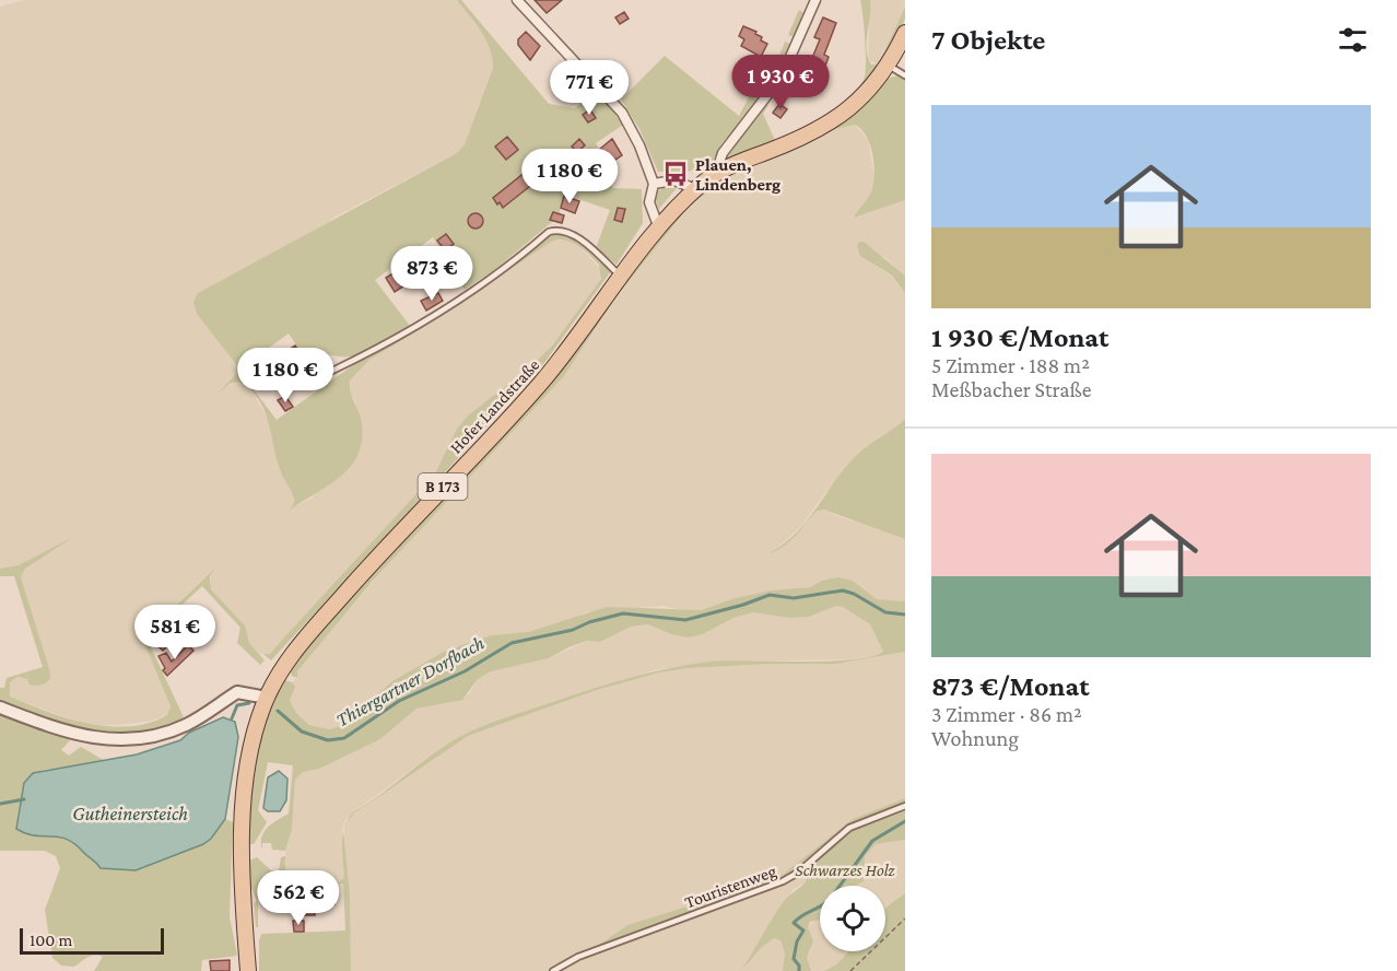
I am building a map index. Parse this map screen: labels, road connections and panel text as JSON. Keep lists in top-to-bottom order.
{
  "streets": {
    "main road": ["Hofer Landstraße", "B 173"],
    "lane": ["Touristenweg"]
  },
  "water": ["Thiergartner Dorfbach", "Gutheinersteich"],
  "parks": ["Schwarzes Holz"],
  "places": {
    "bus stop": ["Plauen, Lindenberg"]
  },
  "scale_bar": "100 m",
  "page": {
    "heading": "7 Objekte",
    "price": [
      "1 930 €",
      "771 €",
      "1 180 €",
      "873 €",
      "1 180 €",
      "581 €",
      "562 €"
    ],
    "list": [
      {
        "name": "1 930 €/Monat",
        "note": "5 Zimmer · 188 m² · Meßbacher Straße"
      },
      {
        "name": "873 €/Monat",
        "note": "3 Zimmer · 86 m² · Wohnung"
      }
    ],
    "scale": "100 m"
  }
}
